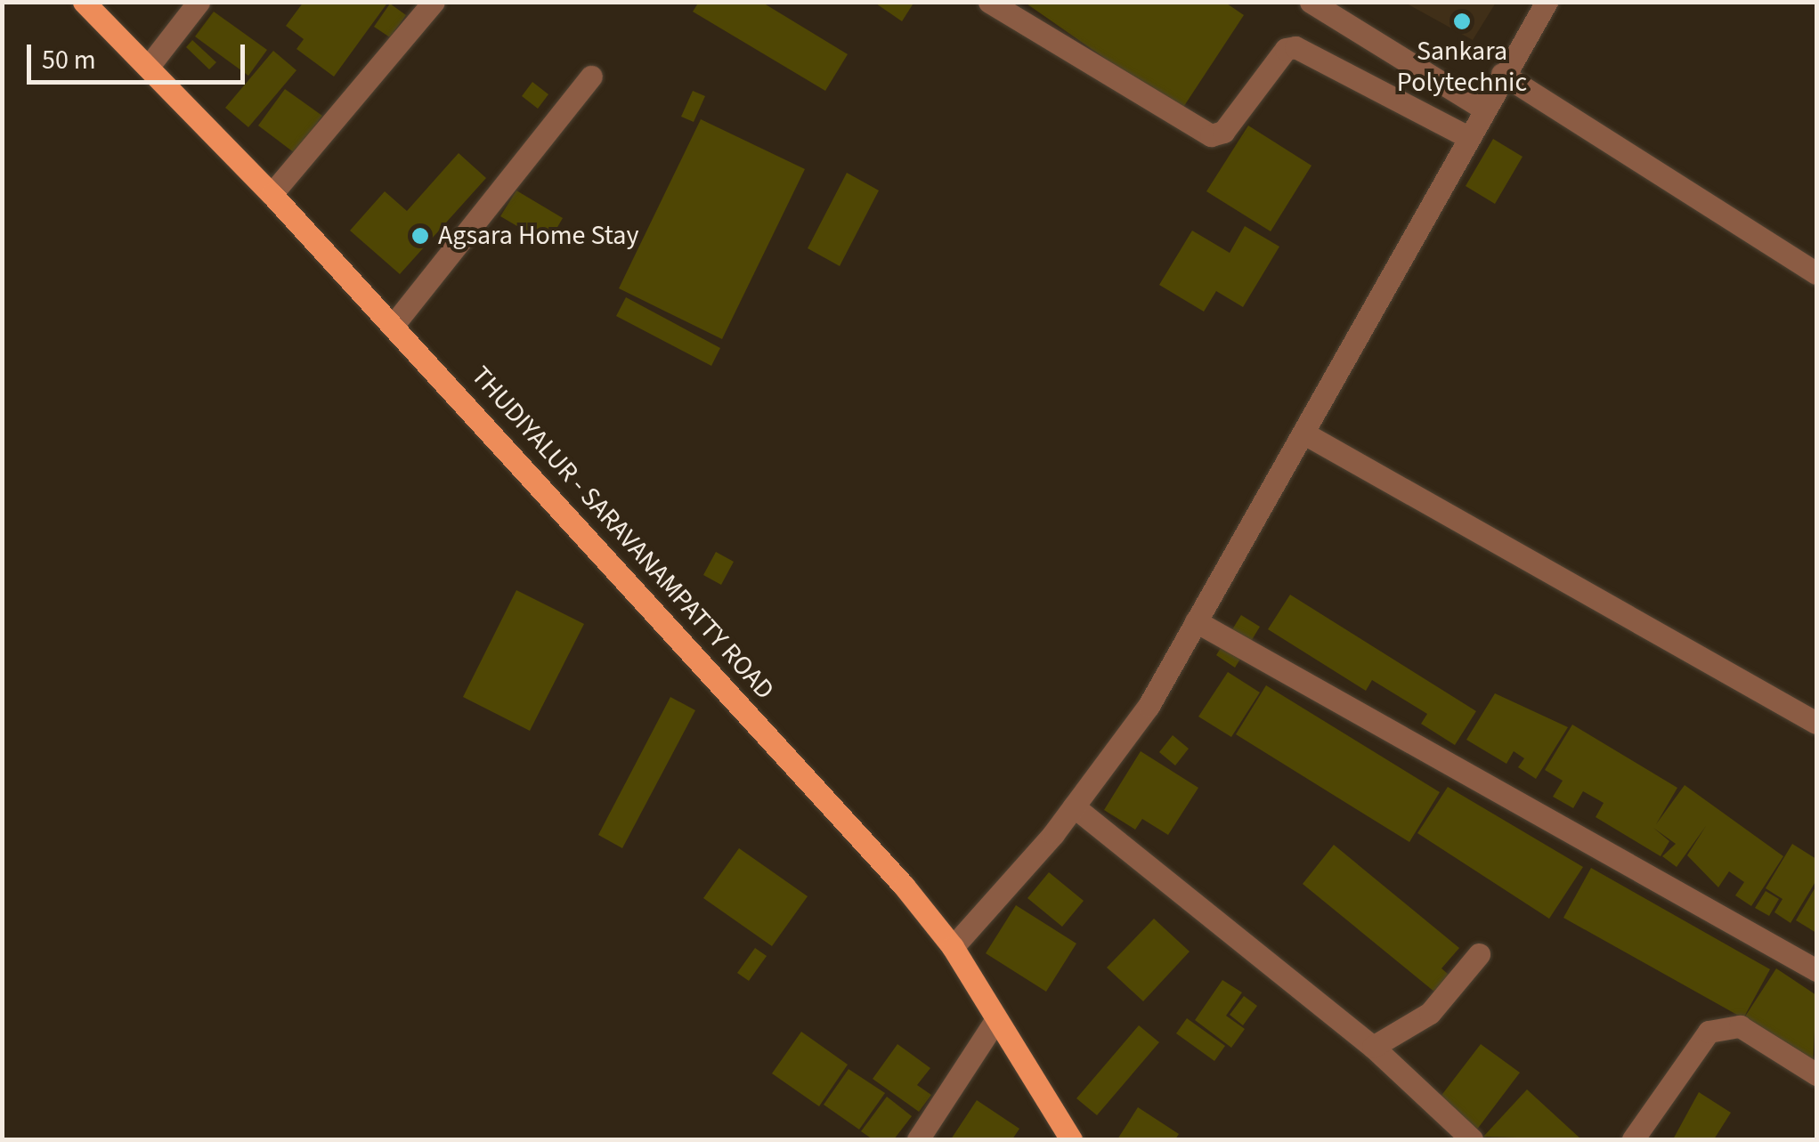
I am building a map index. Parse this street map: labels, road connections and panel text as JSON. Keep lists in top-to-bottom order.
{
  "streets": {
    "main road": ["THUDIYALUR - SARAVANAMPATTY ROAD"]
  },
  "places": ["Sankara Polytechnic", "Agsara Home Stay"],
  "scale_bar": "50 m"
}
